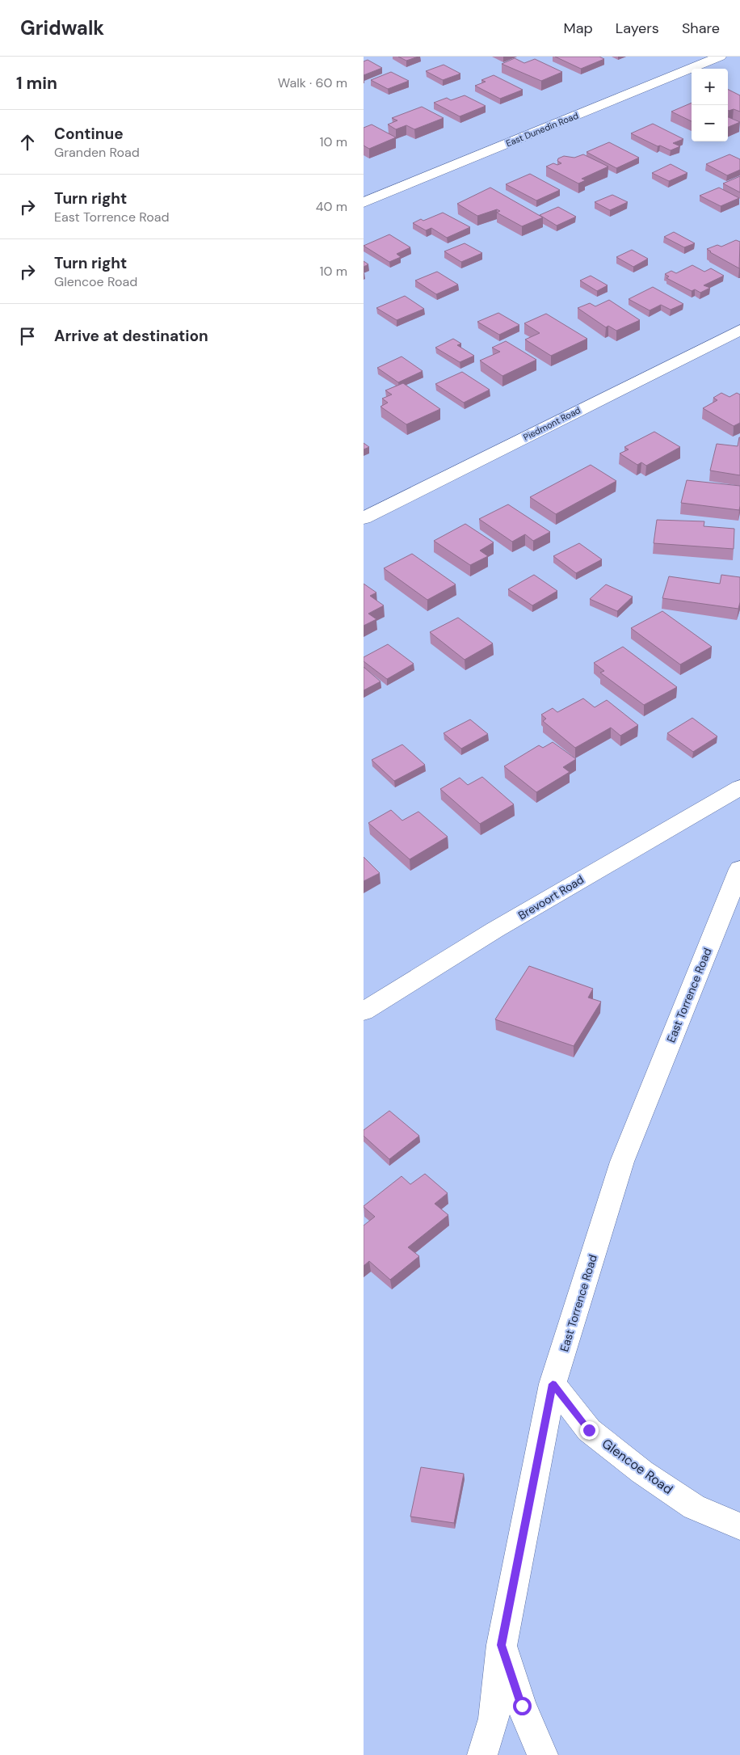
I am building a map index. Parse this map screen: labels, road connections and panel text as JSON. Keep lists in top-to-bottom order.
{
  "streets": {
    "street": [
      "East Dunedin Road",
      "Piedmont Road",
      "Brevoort Road",
      "East Torrence Road",
      "Glencoe Road"
    ]
  },
  "crossings": [
    ["East Torrence Road", "Glencoe Road"]
  ],
  "page": {
    "header": "Gridwalk",
    "nav": ["Map", "Layers", "Share"],
    "heading": ["1 min", "Walk · 60 m"],
    "map_buttons": ["+", "−"],
    "list": [
      ["Continue", "Granden Road", "10 m"],
      ["Turn right", "East Torrence Road", "40 m"],
      ["Turn right", "Glencoe Road", "10 m"],
      "Arrive at destination"
    ]
  }
}
